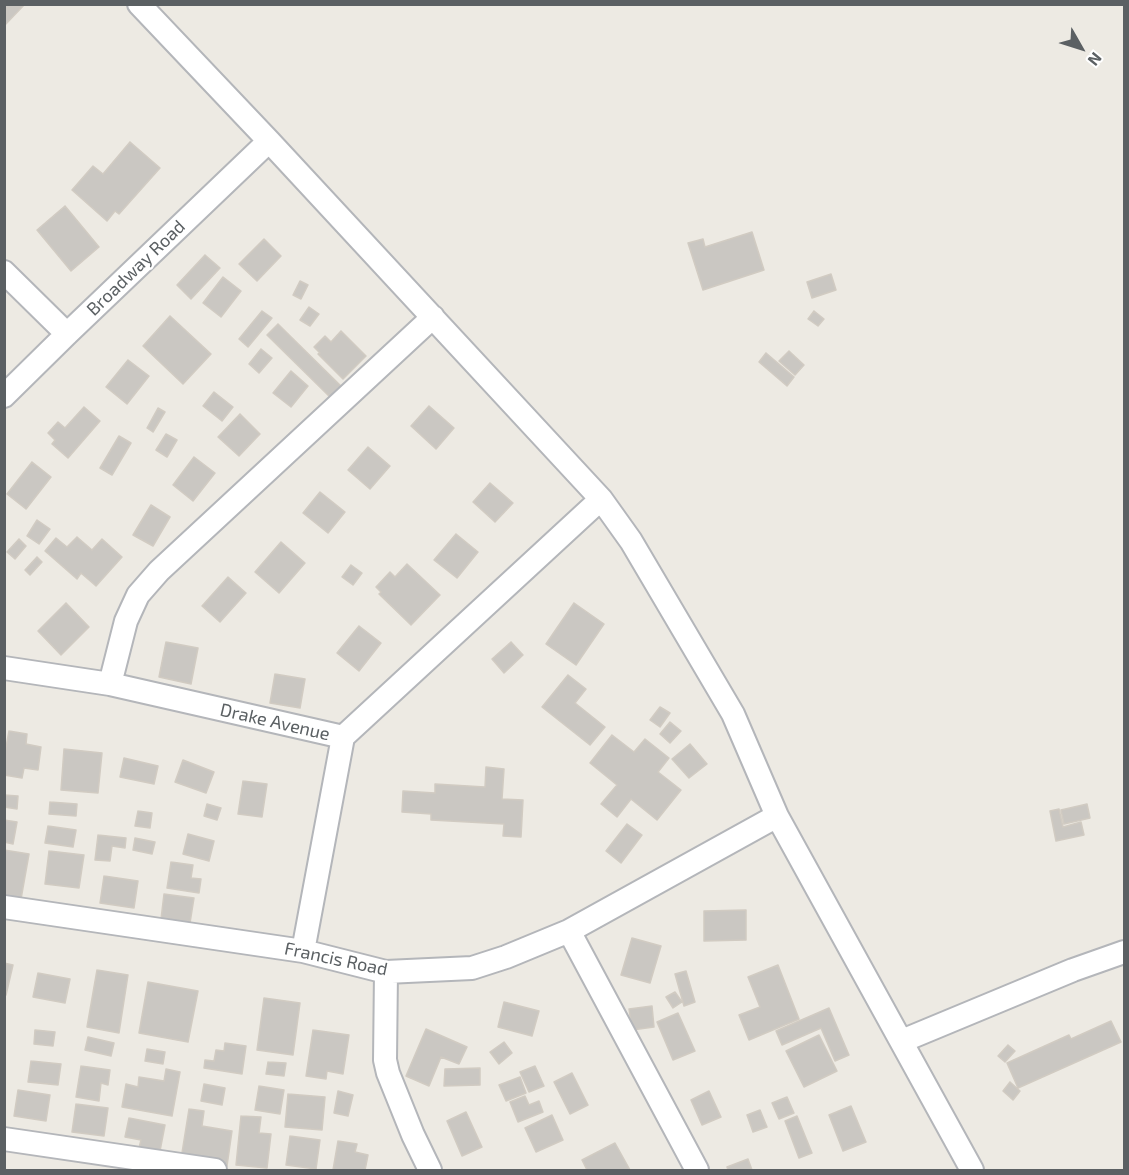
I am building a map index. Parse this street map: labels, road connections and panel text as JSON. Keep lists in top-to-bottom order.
{
  "streets": {
    "street": ["Broadway Road", "Drake Avenue", "Francis Road"]
  },
  "north": "bottom right"
}
